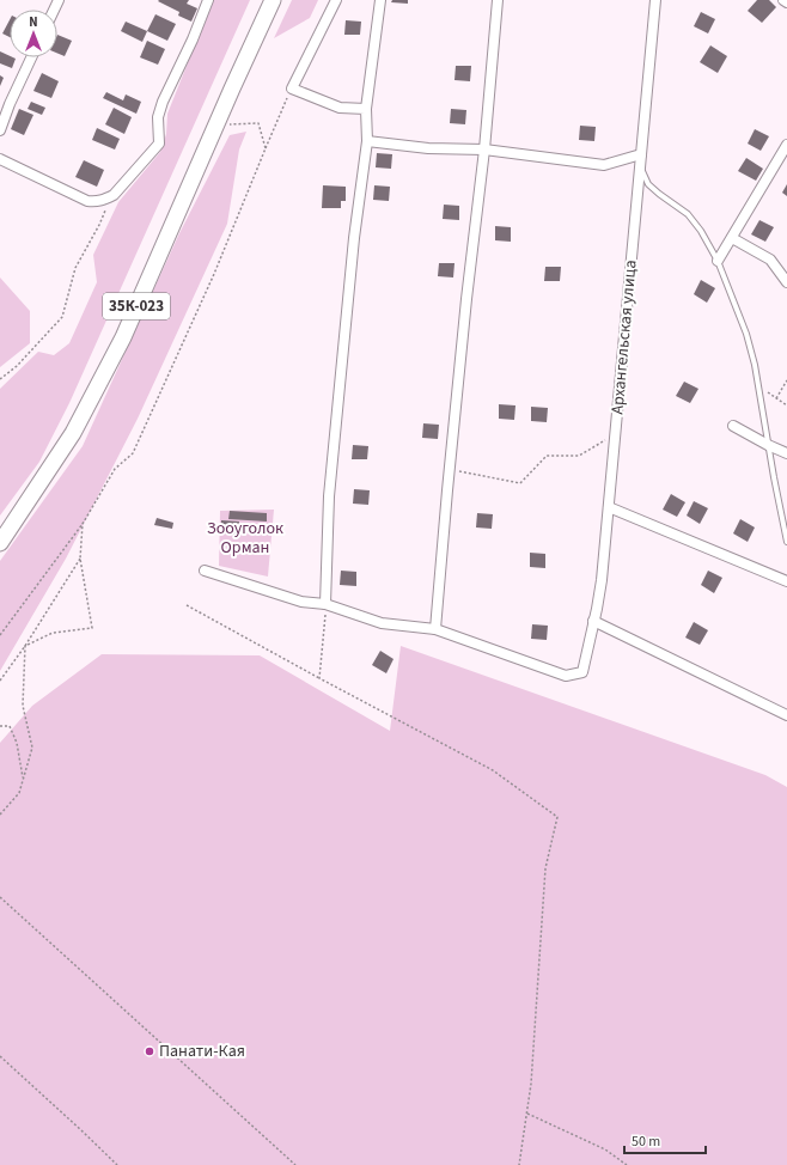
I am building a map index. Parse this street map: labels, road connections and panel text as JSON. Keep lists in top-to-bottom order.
{
  "streets": {
    "main road": ["35К-023"],
    "street": ["Архангельская улица"]
  },
  "parks": ["Зооуголок Орман"],
  "places": ["Панати-Кая"],
  "scale_bar": "50 m",
  "north": "top"
}
